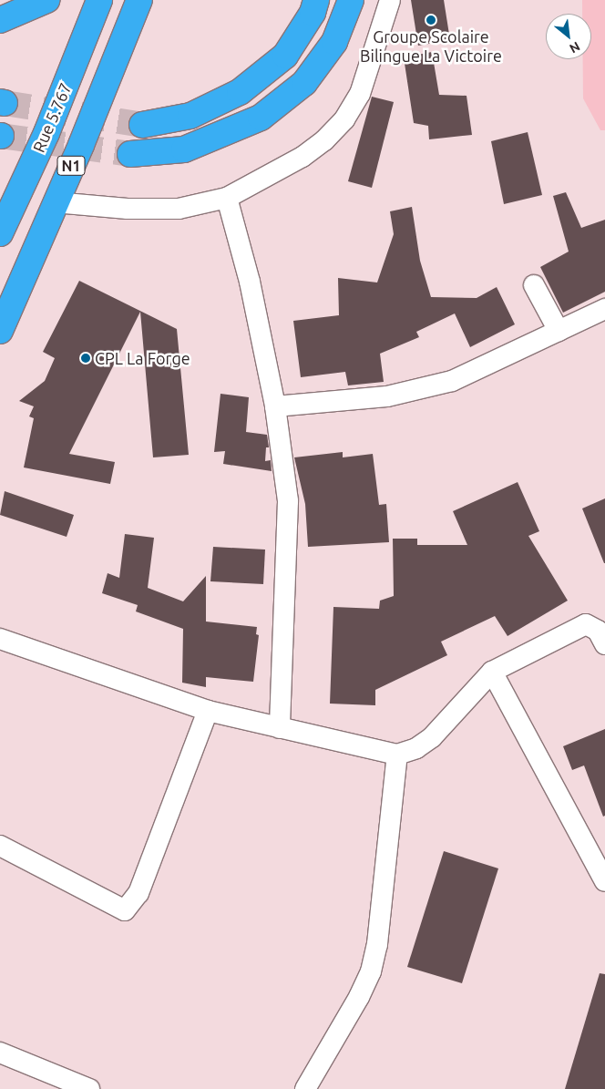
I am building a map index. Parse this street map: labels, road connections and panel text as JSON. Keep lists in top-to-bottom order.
{
  "streets": {
    "highway": ["Rue 5.767", "N1"]
  },
  "places": ["Groupe Scolaire Bilingue La Victoire", "CPL La Forge"],
  "north": "bottom right"
}
